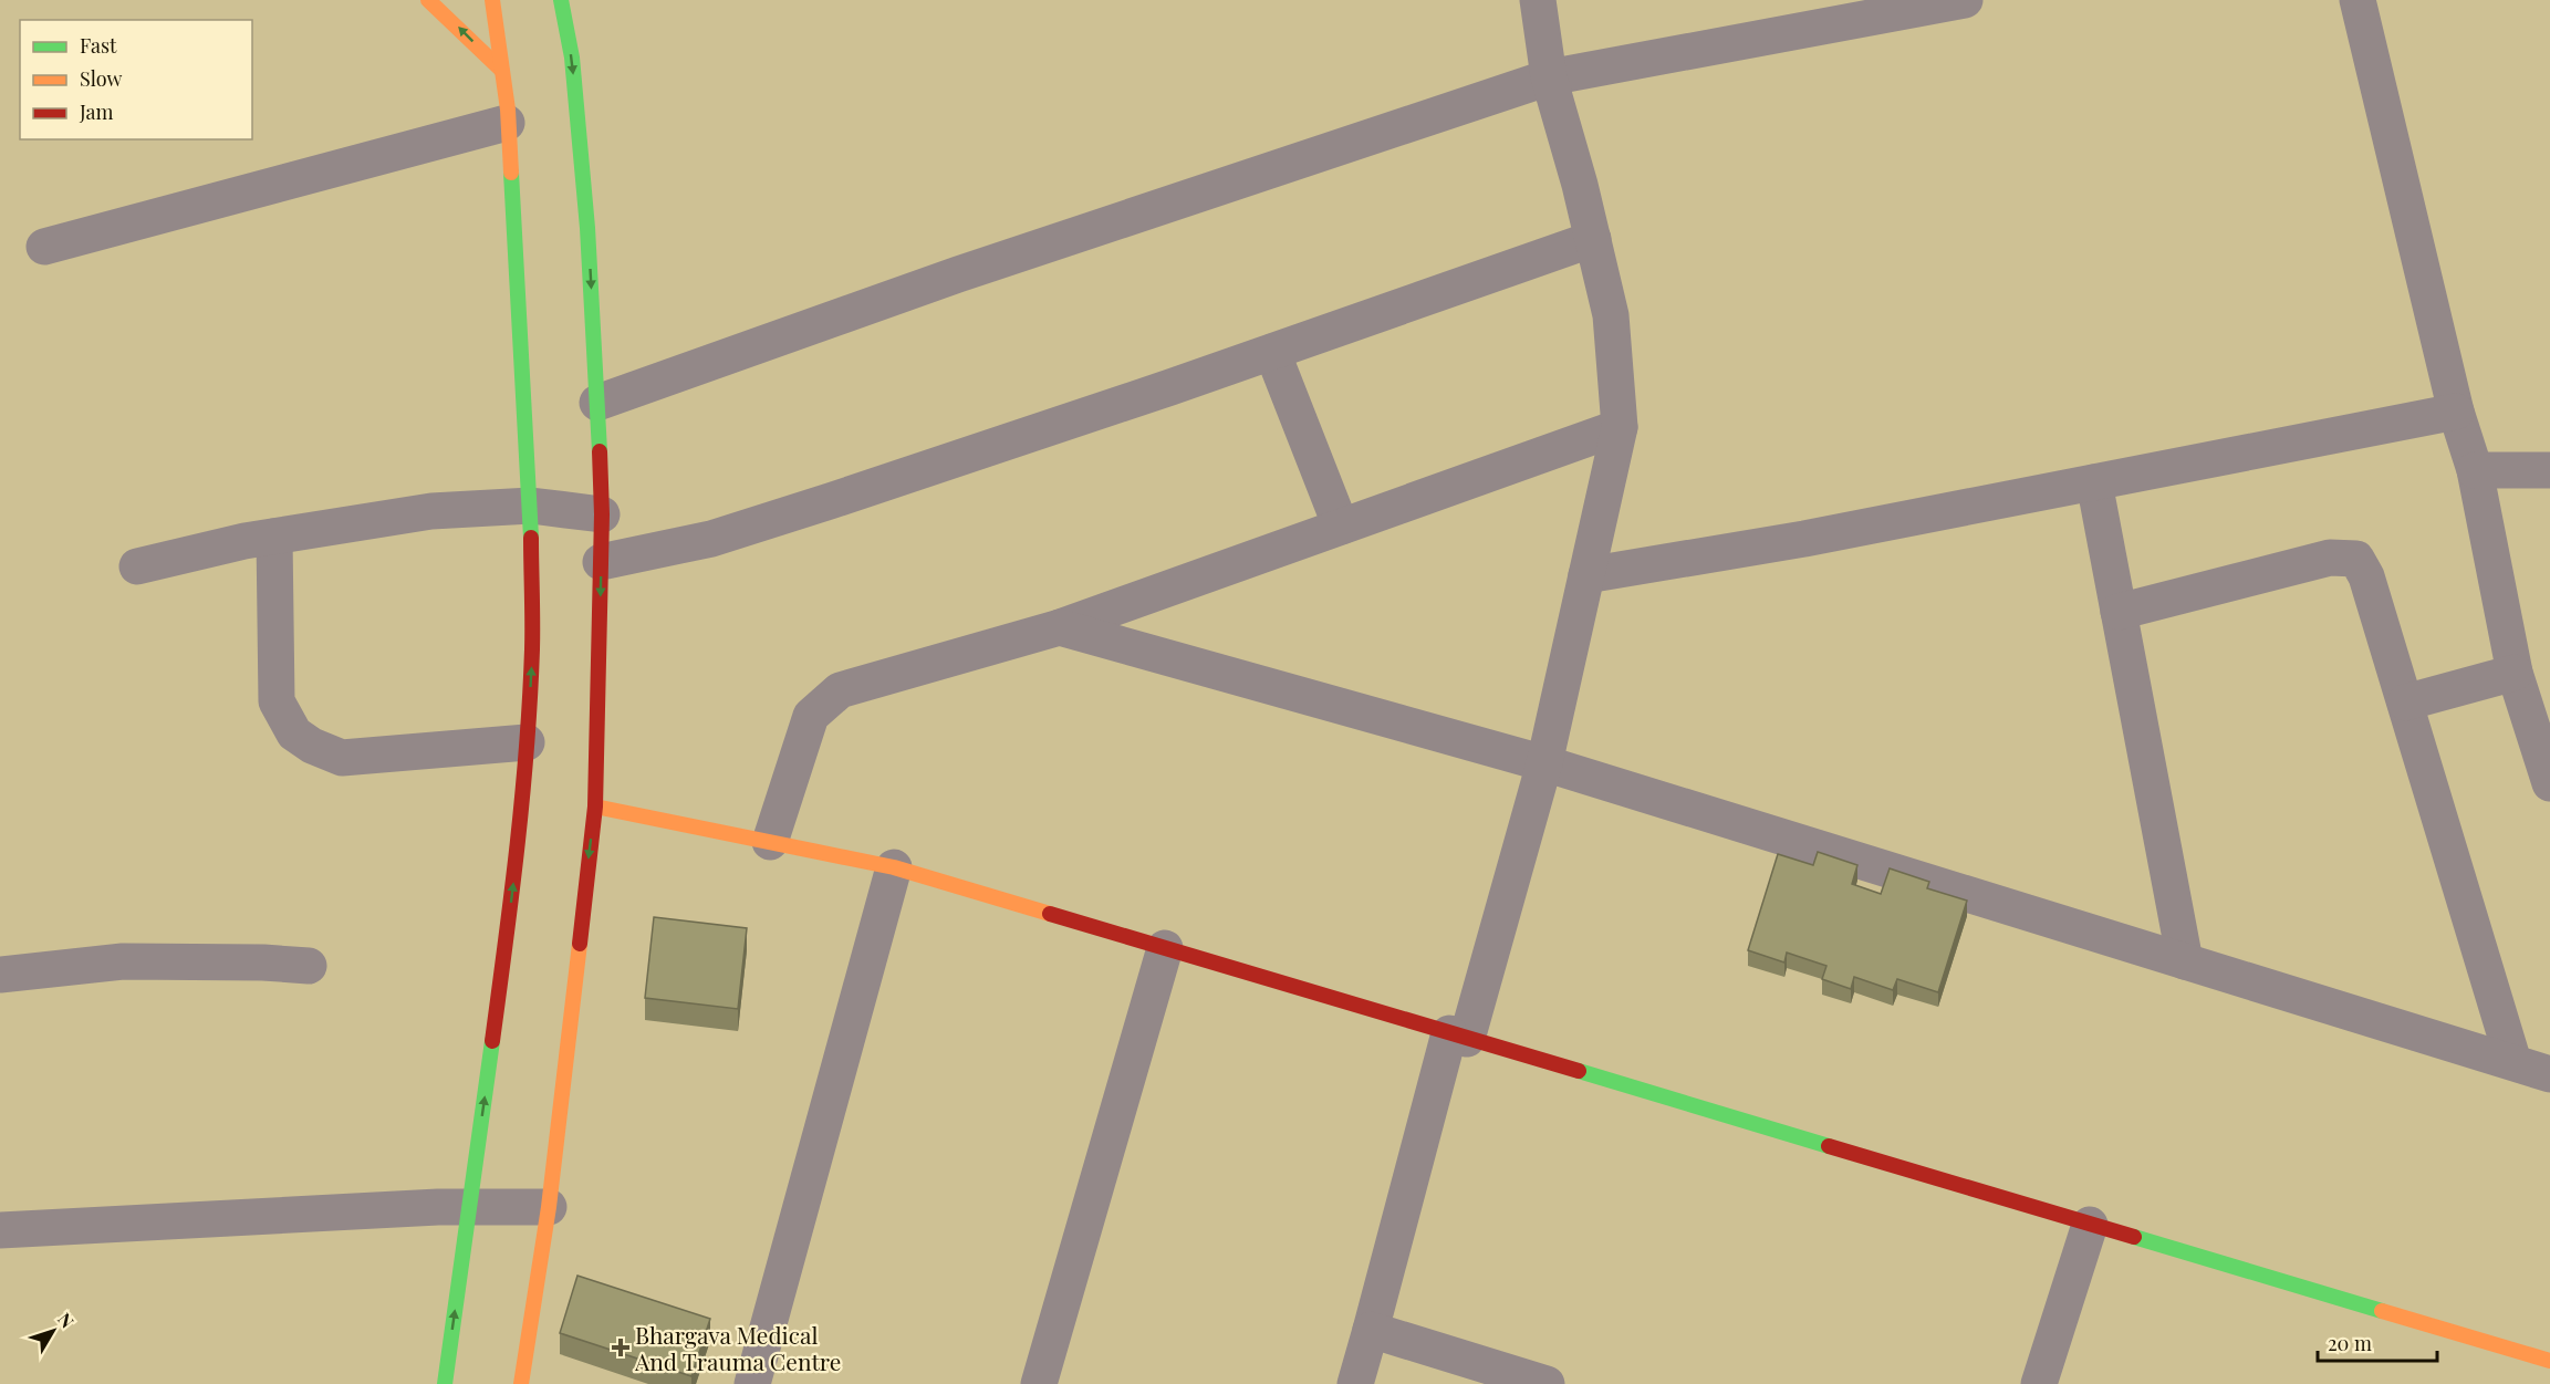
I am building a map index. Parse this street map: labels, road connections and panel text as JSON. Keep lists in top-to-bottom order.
{
  "places": {
    "health": ["Bhargava Medical And Trauma Centre"]
  },
  "legend": ["Fast", "Slow", "Jam"],
  "scale_bar": "20 m",
  "north": "top right"
}
